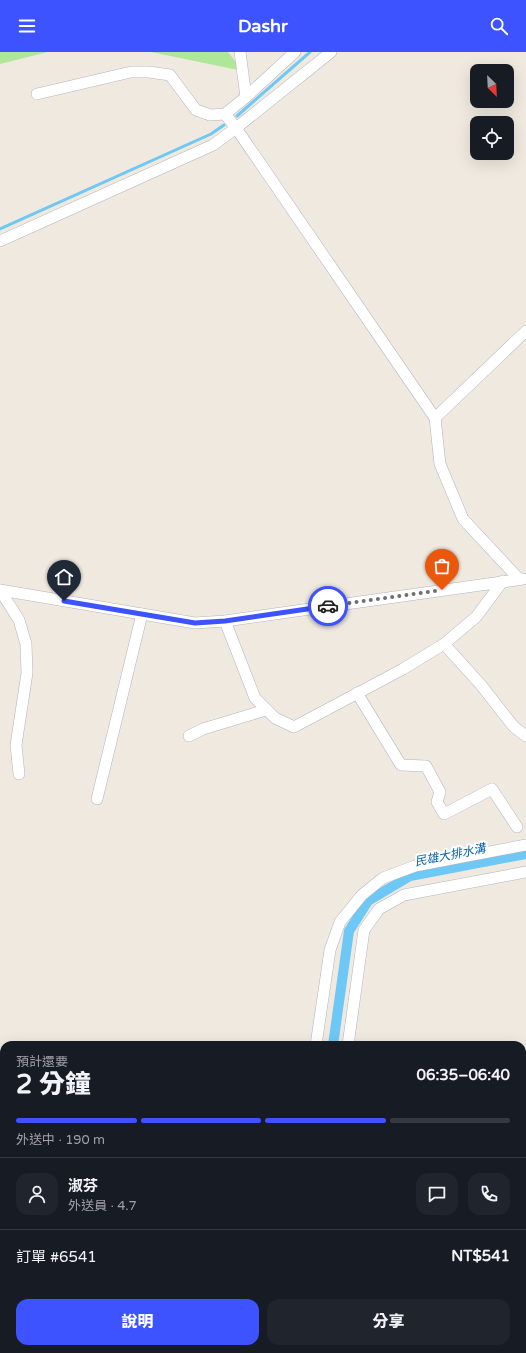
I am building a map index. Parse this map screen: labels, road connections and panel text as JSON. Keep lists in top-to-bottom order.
{
  "water": ["民雄大排水溝"],
  "north": "bottom right",
  "page": {
    "header": "Dashr",
    "heading": ["2 分鐘", "預計還要", "06:35–06:40"],
    "panel": [
      "淑芬",
      "外送員 · 4.7",
      "訂單 #6541",
      "NT$541"
    ],
    "bar": "外送中 · 190 m",
    "buttons": ["說明", "分享"]
  }
}
